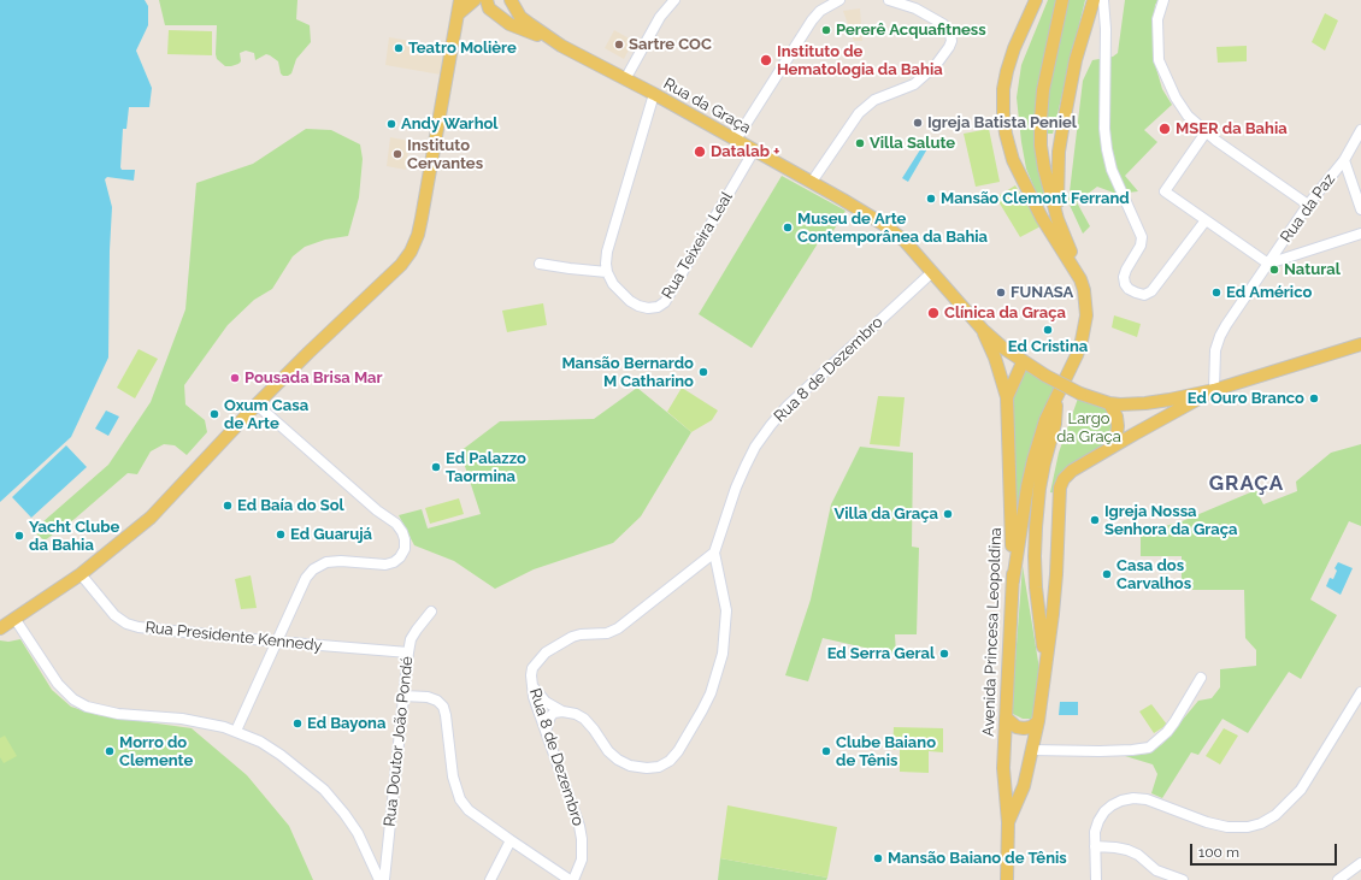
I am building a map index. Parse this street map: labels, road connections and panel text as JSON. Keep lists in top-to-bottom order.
{
  "streets": {
    "main road": ["Rua da Graça", "Avenida Princesa Leopoldina"],
    "street": [
      "Rua da Paz",
      "Rua Teixeira Leal",
      "Rua 8 de Dezembro",
      "Rua Presidente Kennedy",
      "Rua Doutor João Pondé"
    ]
  },
  "crossings": [
    ["Rua da Graça", "Rua Teixeira Leal"],
    ["Rua da Graça", "Rua 8 de Dezembro"],
    ["Rua da Graça", "Avenida Princesa Leopoldina"],
    ["Rua Presidente Kennedy", "Rua Doutor João Pondé"]
  ],
  "districts": ["GRAÇA"],
  "parks": ["Largo da Graça"],
  "places": [
    "Pererê Acquafitness",
    "Sartre COC",
    "Teatro Molière",
    "Instituto de Hematologia da Bahia",
    "Igreja Batista Peniel",
    "Andy Warhol",
    "MSER da Bahia",
    "Villa Salute",
    "Datalab +",
    "Instituto Cervantes",
    "Mansão Clemont Ferrand",
    "Museu de Arte Contemporânea da Bahia",
    "Natural",
    "FUNASA",
    "Ed Américo",
    "Clínica da Graça",
    "Ed Cristina",
    "Mansão Bernardo M Catharino",
    "Pousada Brisa Mar",
    "Ed Ouro Branco",
    "Oxum Casa de Arte",
    "Ed Palazzo Taormina",
    "Ed Baía do Sol",
    "Villa da Graça",
    "Igreja Nossa Senhora da Graça",
    "Ed Guarujá",
    "Yacht Clube da Bahia",
    "Casa dos Carvalhos",
    "Ed Serra Geral",
    "Ed Bayona",
    "Morro do Clemente",
    "Clube Baiano de Tênis",
    "Mansão Baiano de Tênis"
  ],
  "scale_bar": "100 m"
}
